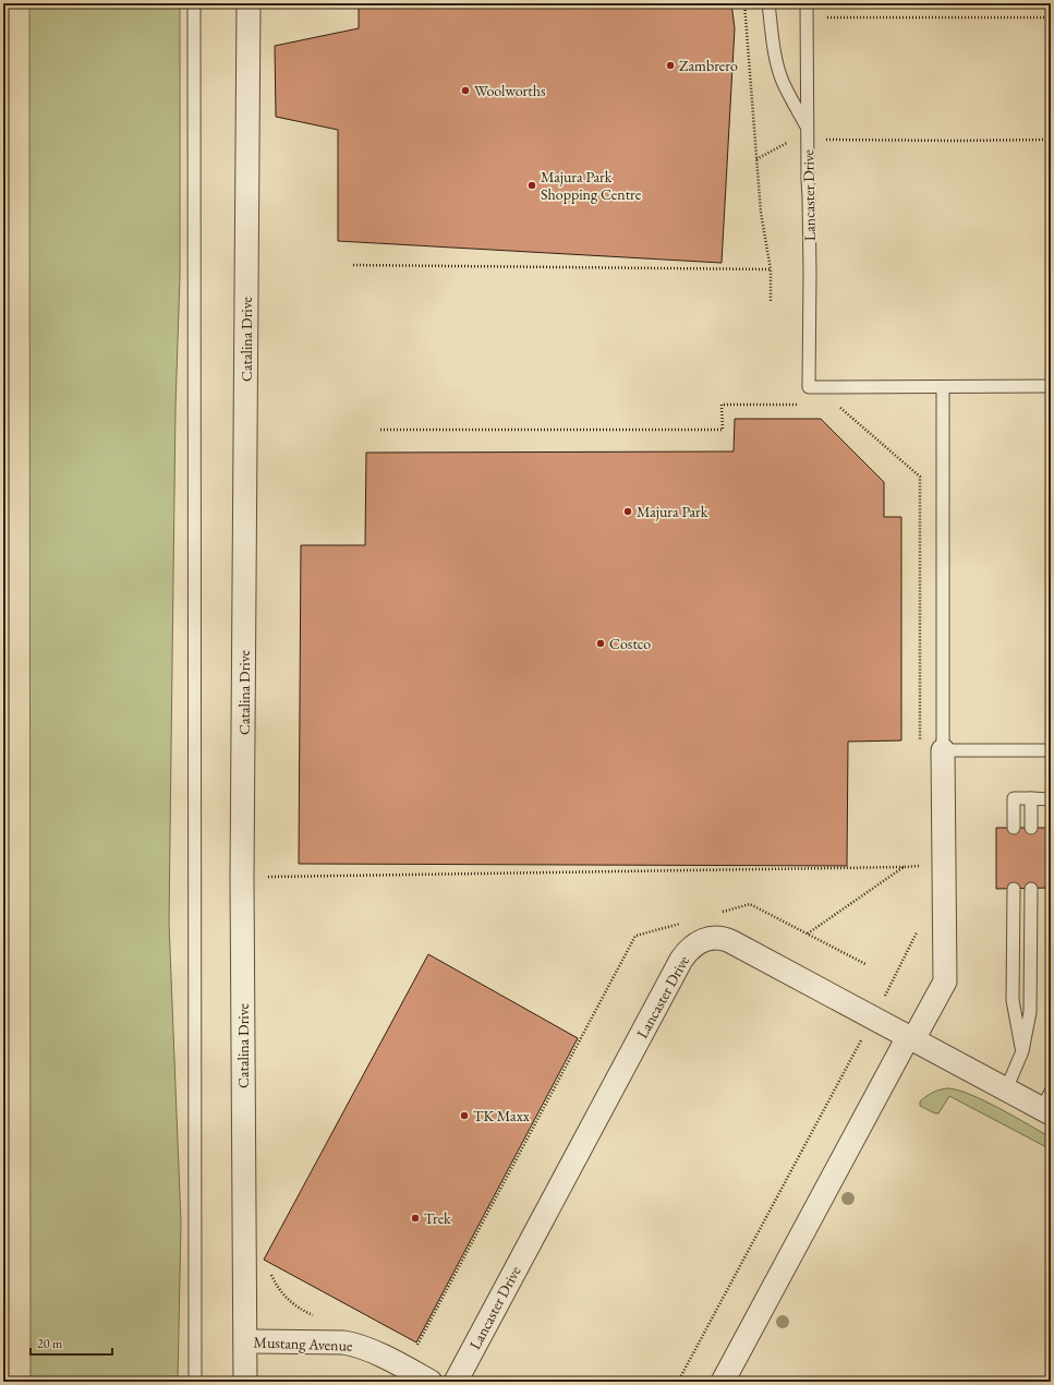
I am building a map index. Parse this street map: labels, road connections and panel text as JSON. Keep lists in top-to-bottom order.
{
  "streets": {
    "street": ["Lancaster Drive", "Catalina Drive", "Mustang Avenue"]
  },
  "crossings": [
    ["Catalina Drive", "Mustang Avenue"]
  ],
  "places": [
    "Zambrero",
    "Woolworths",
    "Majura Park Shopping Centre",
    "Majura Park",
    "Costco",
    "TK Maxx",
    "Trek"
  ],
  "scale_bar": "20 m"
}
